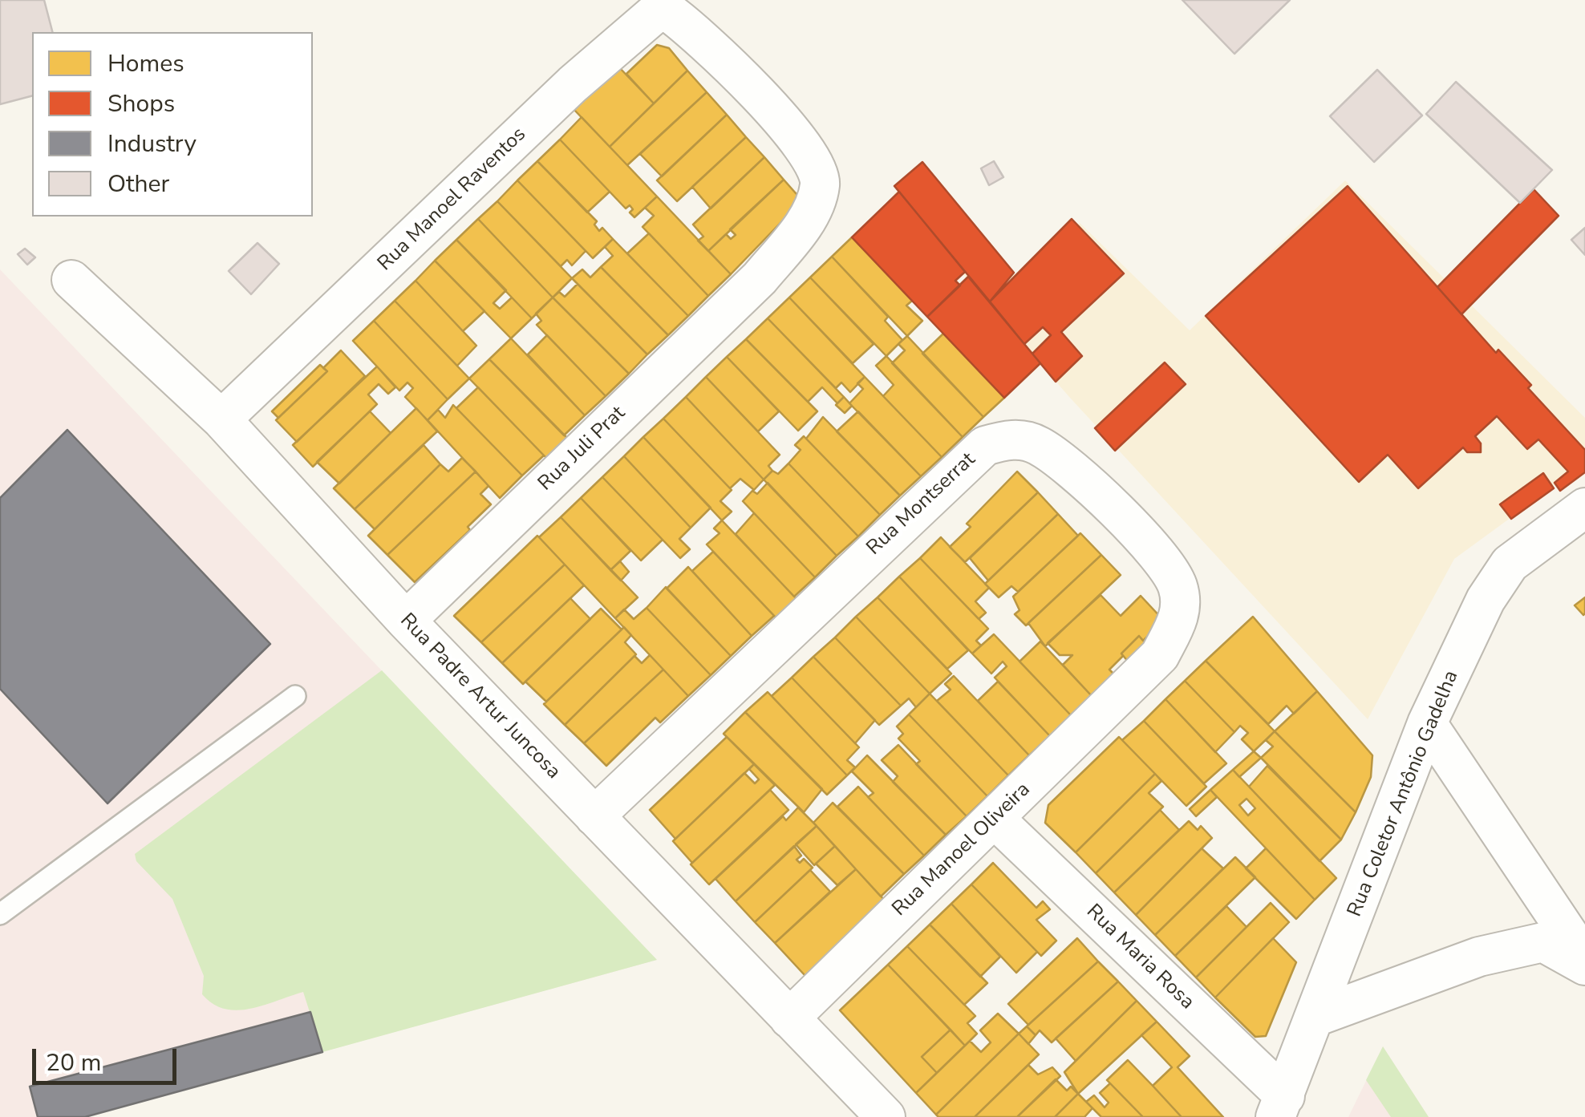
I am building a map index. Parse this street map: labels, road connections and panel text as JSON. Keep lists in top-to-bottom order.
{
  "streets": {
    "street": [
      "Rua Manoel Raventos",
      "Rua Juli Prat",
      "Rua Montserrat",
      "Rua Padre Artur Juncosa",
      "Rua Coletor Antônio Gadelha",
      "Rua Manoel Oliveira",
      "Rua Maria Rosa"
    ]
  },
  "crossings": [
    ["Rua Manoel Raventos", "Rua Juli Prat"],
    ["Rua Manoel Raventos", "Rua Padre Artur Juncosa"],
    ["Rua Juli Prat", "Rua Padre Artur Juncosa"],
    ["Rua Montserrat", "Rua Padre Artur Juncosa"],
    ["Rua Montserrat", "Rua Manoel Oliveira"],
    ["Rua Padre Artur Juncosa", "Rua Manoel Oliveira"],
    ["Rua Coletor Antônio Gadelha", "Rua Maria Rosa"],
    ["Rua Manoel Oliveira", "Rua Maria Rosa"]
  ],
  "legend": [
    "Homes",
    "Shops",
    "Industry",
    "Other"
  ],
  "scale_bar": "20 m"
}
